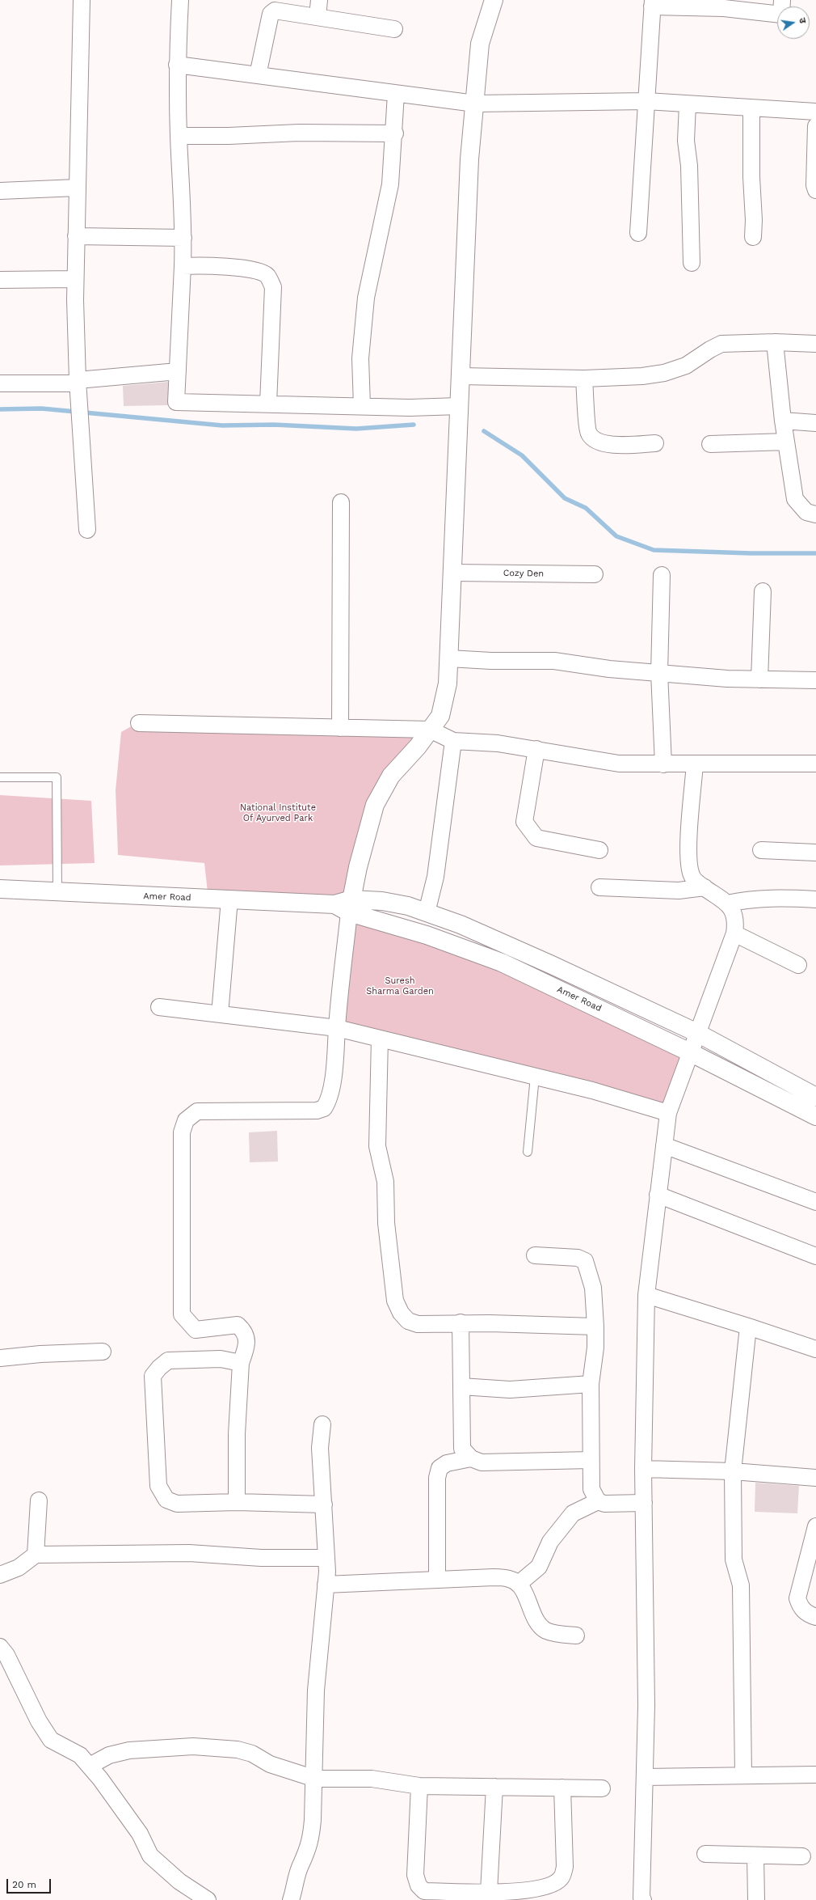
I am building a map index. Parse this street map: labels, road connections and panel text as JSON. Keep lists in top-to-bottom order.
{
  "streets": {
    "main road": ["Amer Road"],
    "street": ["Cozy Den"]
  },
  "parks": ["National Institute Of Ayurved Park", "Suresh Sharma Garden"],
  "scale_bar": "20 m",
  "north": "right"
}
